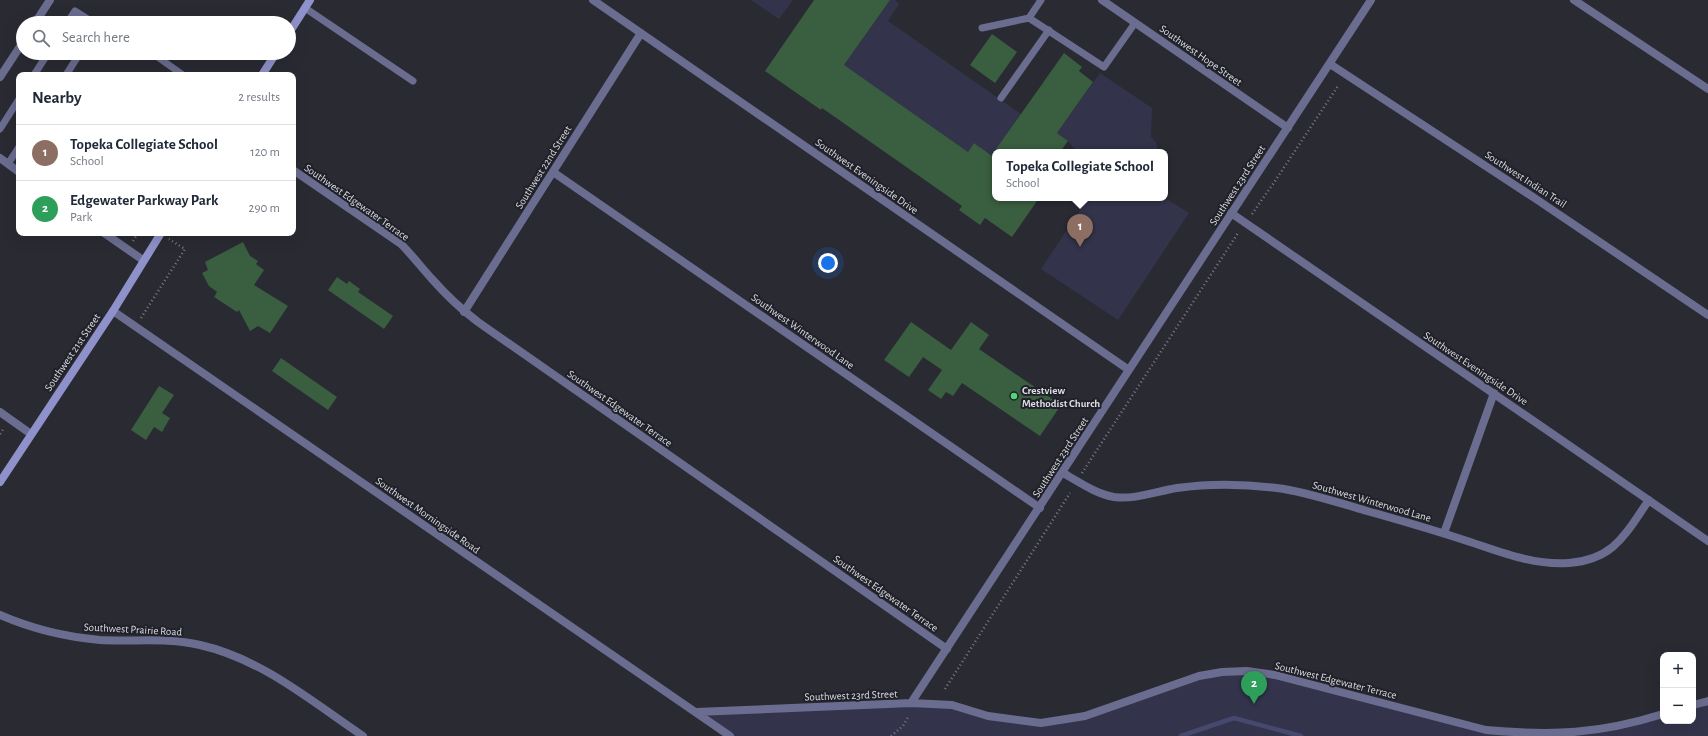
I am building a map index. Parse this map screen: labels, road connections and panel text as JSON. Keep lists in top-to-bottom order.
{
  "streets": {
    "main road": ["Southwest 21st Street"],
    "street": [
      "Southwest Hope Street",
      "Southwest 22nd Street",
      "Southwest Eveningside Drive",
      "Southwest Indian Trail",
      "Southwest 23rd Street",
      "Southwest Edgewater Terrace",
      "Southwest Winterwood Lane",
      "Southwest Morningside Road",
      "Southwest Prairie Road"
    ]
  },
  "crossings": [
    ["Southwest Hope Street", "Southwest 23rd Street"],
    ["Southwest 22nd Street", "Southwest Eveningside Drive"],
    ["Southwest 22nd Street", "Southwest Edgewater Terrace"],
    ["Southwest 22nd Street", "Southwest Winterwood Lane"],
    ["Southwest Eveningside Drive", "Southwest 23rd Street"],
    ["Southwest Eveningside Drive", "Southwest Winterwood Lane"],
    ["Southwest Indian Trail", "Southwest 23rd Street"],
    ["Southwest 23rd Street", "Southwest Edgewater Terrace"],
    ["Southwest 23rd Street", "Southwest Winterwood Lane"],
    ["Southwest 23rd Street", "Southwest Morningside Road"],
    ["Southwest 21st Street", "Southwest Morningside Road"]
  ],
  "places": ["Crestview Methodist Church"],
  "page": {
    "search": "Search here",
    "heading": ["Nearby", "2 results"],
    "list": [
      {
        "mark": "1",
        "name": "Topeka Collegiate School",
        "note": "School",
        "value": "120 m"
      },
      {
        "mark": "2",
        "name": "Edgewater Parkway Park",
        "note": "Park",
        "value": "290 m"
      }
    ],
    "popup": ["Topeka Collegiate School", "School"],
    "pins": ["1", "2"],
    "map_buttons": ["+", "−"]
  }
}
